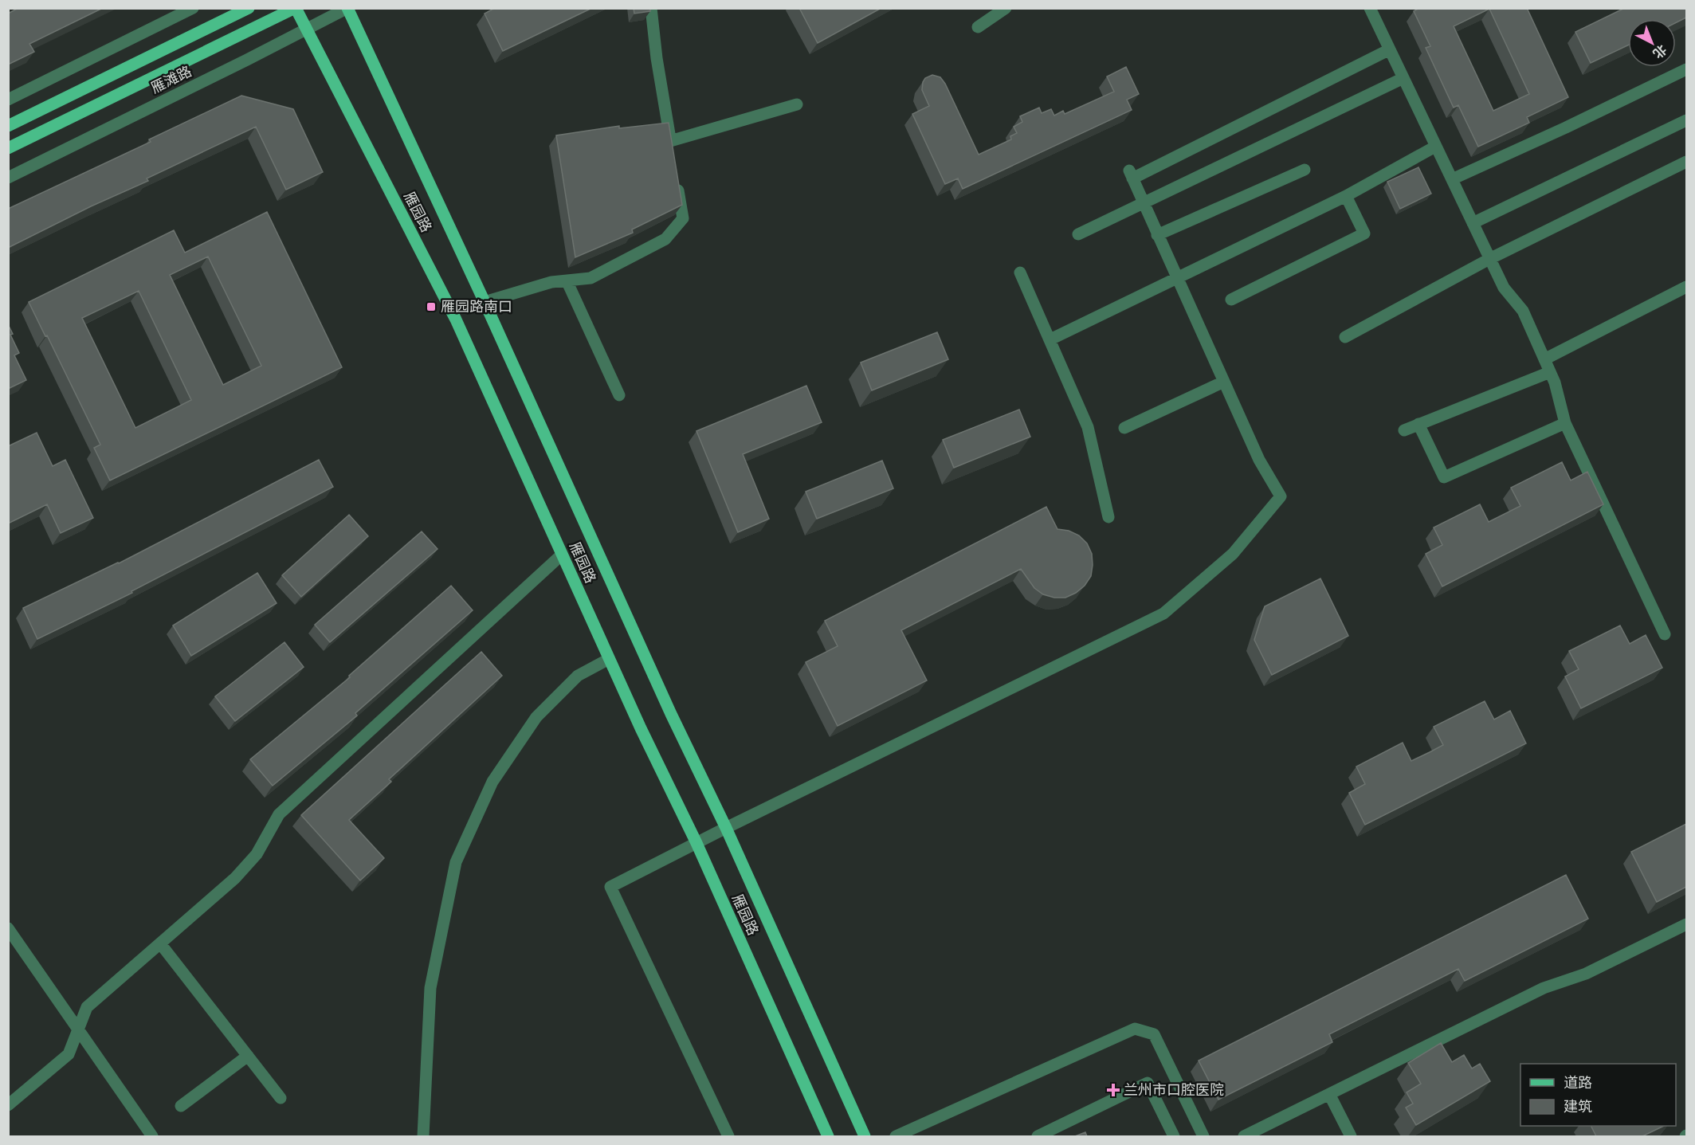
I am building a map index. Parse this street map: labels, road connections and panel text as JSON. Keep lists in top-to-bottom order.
{
  "streets": {
    "main road": ["雁滩路", "雁园路"]
  },
  "crossings": [
    ["雁滩路", "雁园路"]
  ],
  "places": {
    "transit": ["雁园路南口"],
    "health": ["兰州市口腔医院"]
  },
  "legend": ["道路", "建筑"],
  "north": "bottom right"
}
